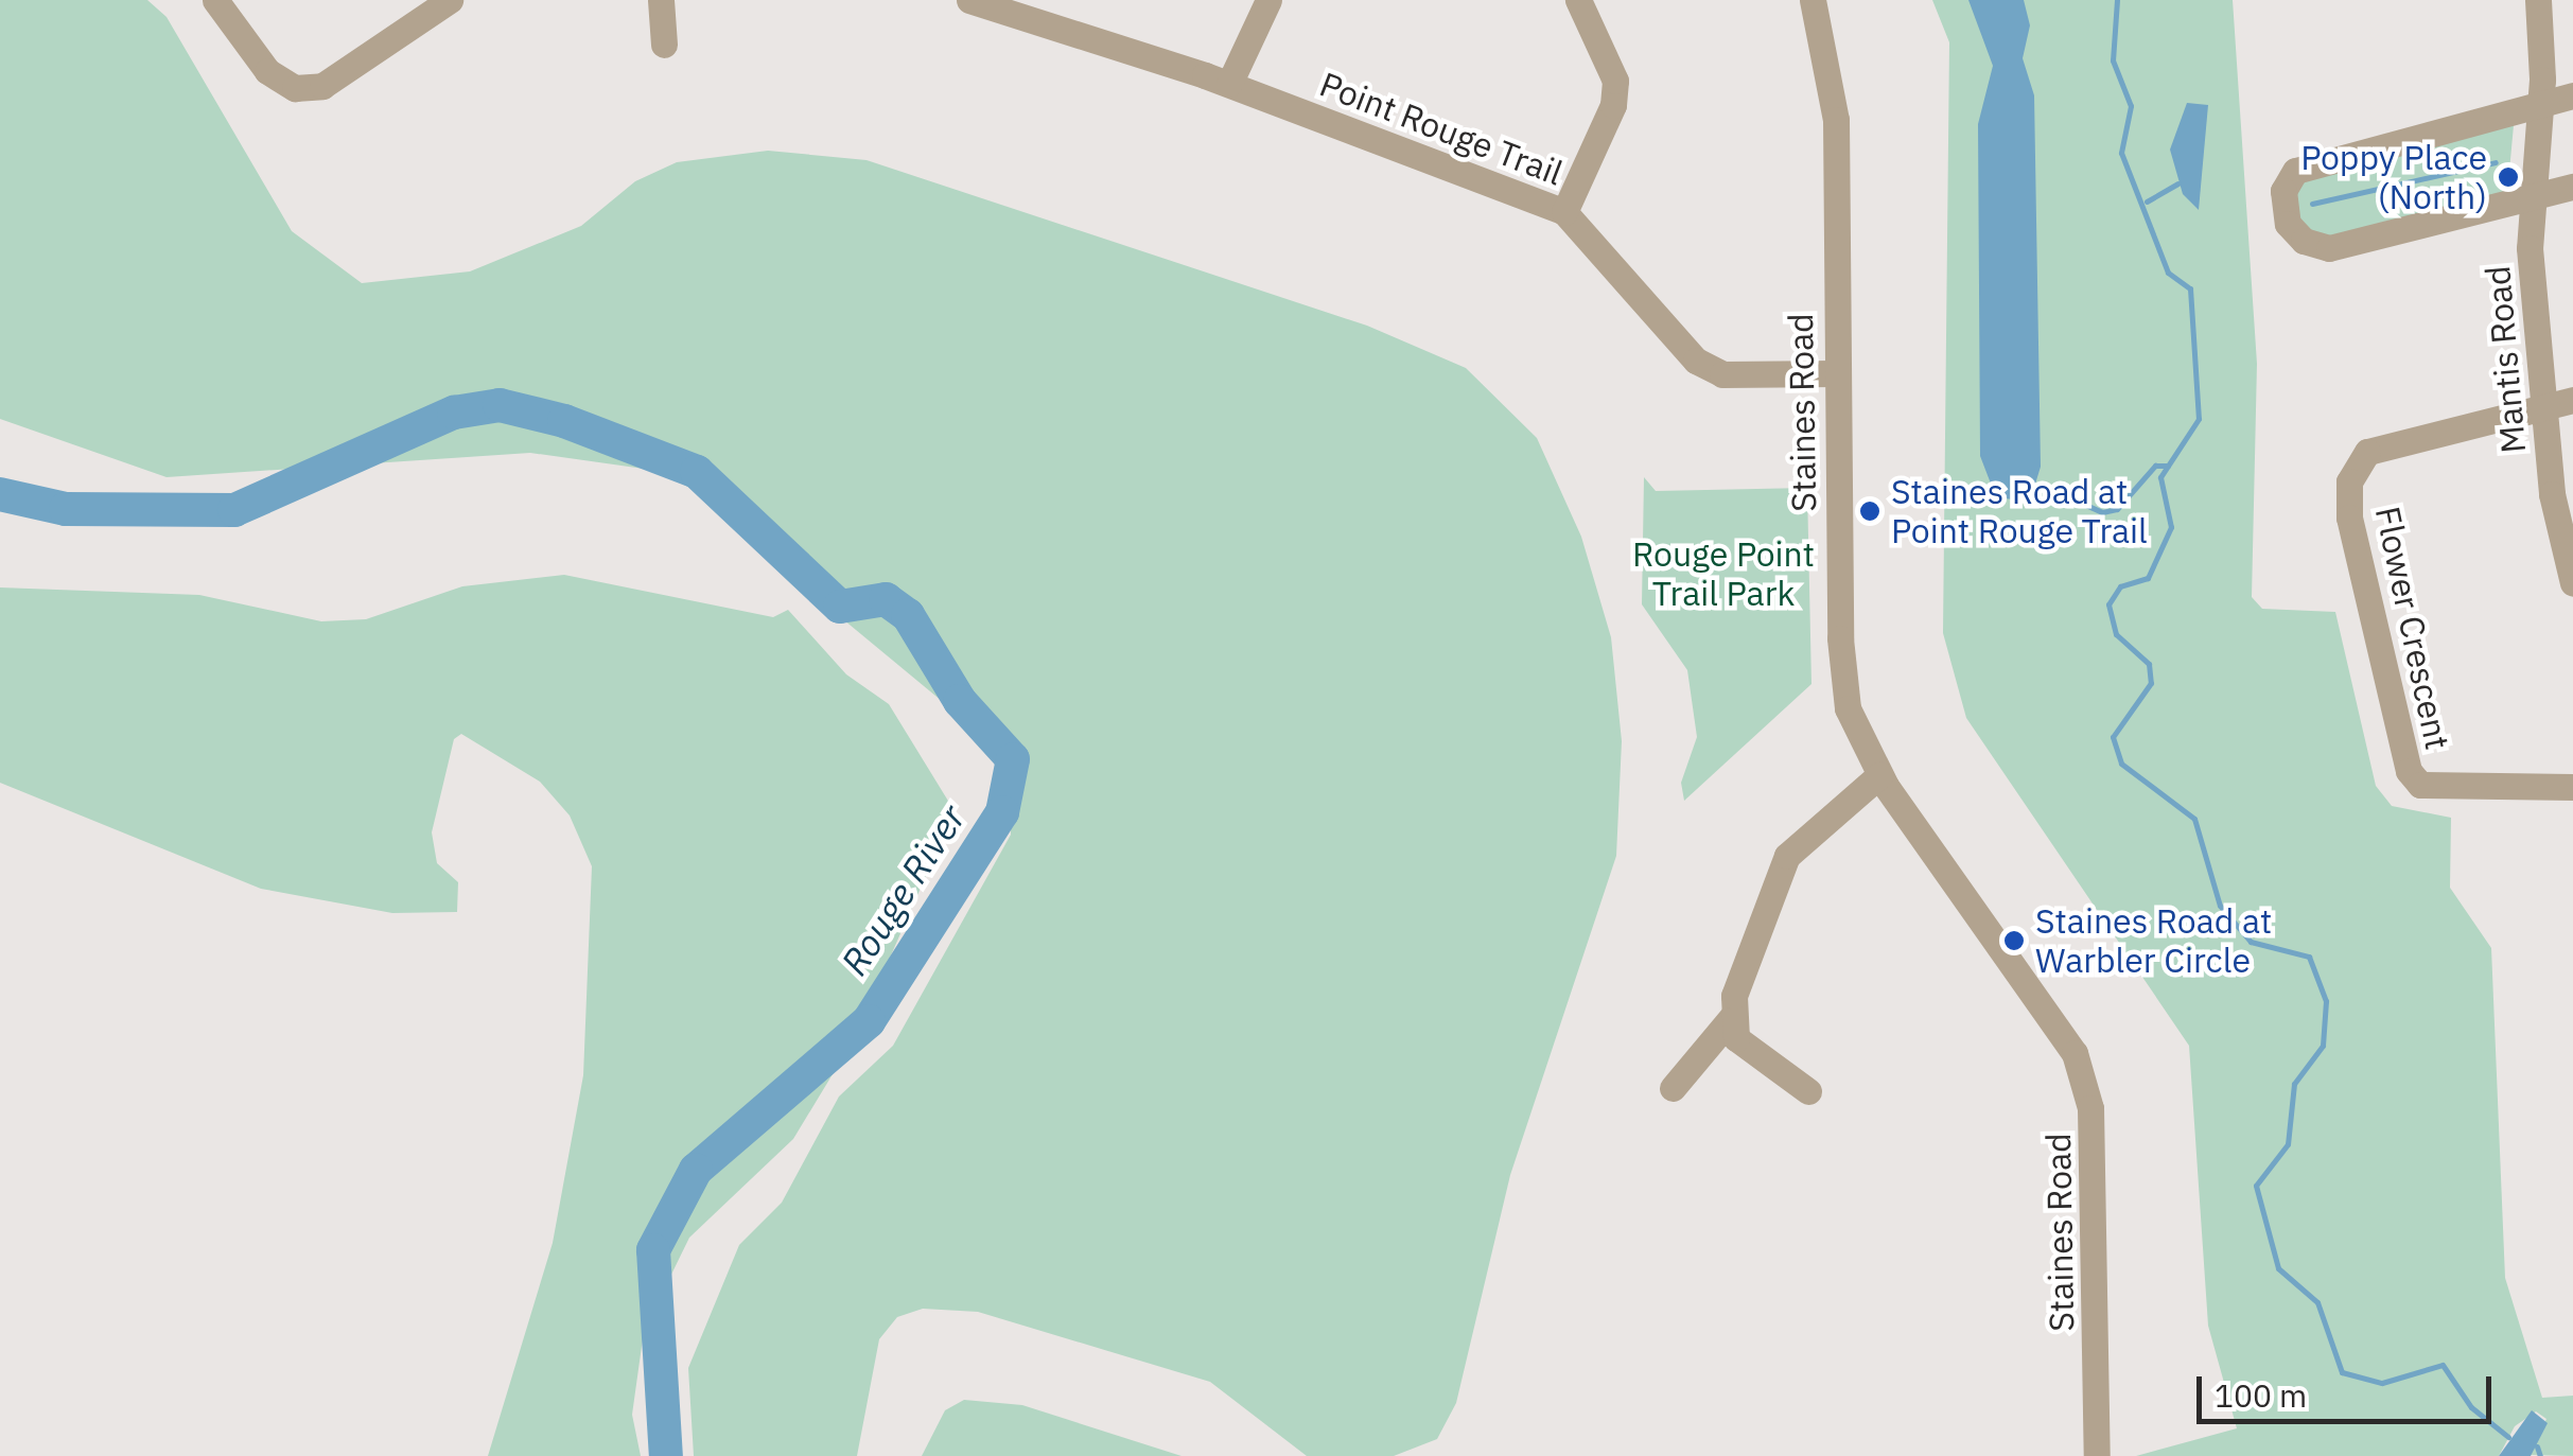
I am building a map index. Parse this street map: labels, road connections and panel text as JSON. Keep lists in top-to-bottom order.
{
  "streets": {
    "street": [
      "Point Rouge Trail",
      "Mantis Road",
      "Staines Road",
      "Flower Crescent"
    ]
  },
  "crossings": [
    ["Point Rouge Trail", "Staines Road"],
    ["Mantis Road", "Flower Crescent"]
  ],
  "water": ["Rouge River"],
  "parks": ["Rouge Point Trail Park"],
  "places": ["Poppy Place (North)", "Staines Road at Point Rouge Trail", "Staines Road at Warbler Circle"],
  "scale_bar": "100 m"
}
